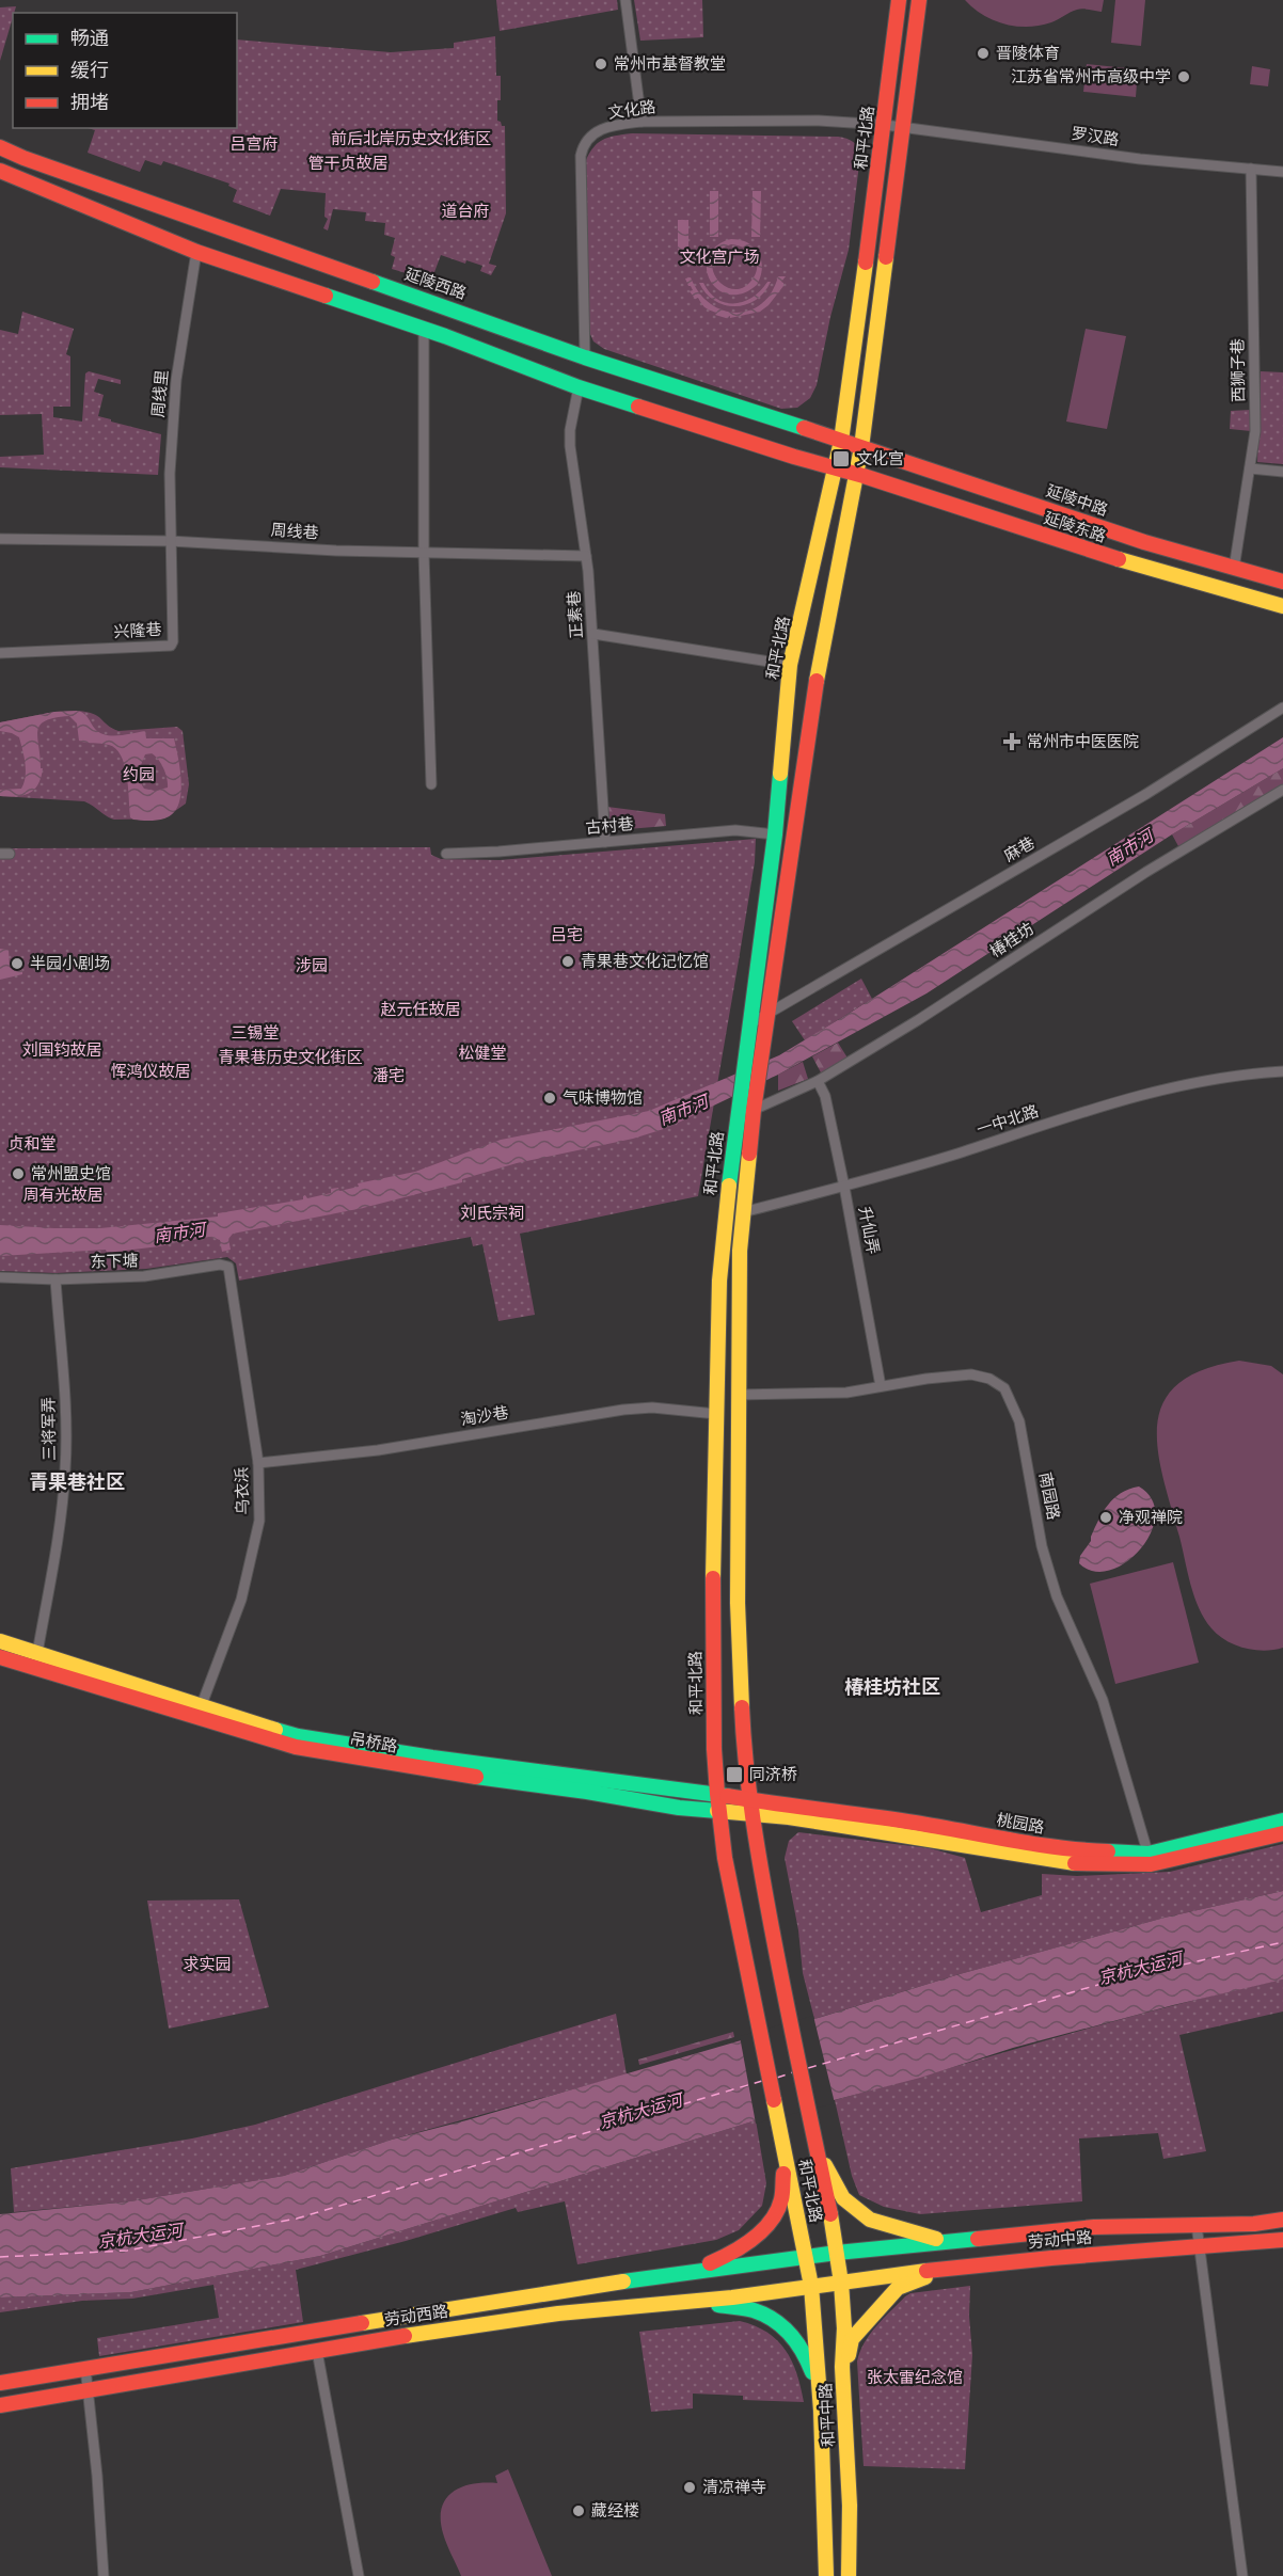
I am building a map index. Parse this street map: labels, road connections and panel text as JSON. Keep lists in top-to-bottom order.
{
  "streets": {
    "main road": [
      "和平北路",
      "延陵西路",
      "延陵中路",
      "延陵东路",
      "吊桥路",
      "桃园路",
      "劳动中路",
      "劳动西路",
      "和平中路"
    ],
    "street": [
      "文化路",
      "罗汉路",
      "西狮子巷",
      "周线里",
      "周线巷",
      "正素巷",
      "兴隆巷",
      "古村巷",
      "麻巷",
      "椿桂坊",
      "一中北路",
      "升仙弄",
      "东下塘",
      "淘沙巷",
      "三将军弄",
      "乌衣浜",
      "南园路"
    ]
  },
  "crossings": [
    ["文化路", "罗汉路"],
    ["文化路", "和平北路"],
    ["文化路", "延陵西路"],
    ["罗汉路", "和平北路"],
    ["罗汉路", "西狮子巷"],
    ["和平北路", "延陵西路"],
    ["和平北路", "延陵中路"],
    ["和平北路", "延陵东路"],
    ["和平北路", "古村巷"],
    ["和平北路", "麻巷"],
    ["和平北路", "椿桂坊"],
    ["和平北路", "一中北路"],
    ["和平北路", "淘沙巷"],
    ["和平北路", "南园路"],
    ["和平北路", "吊桥路"],
    ["和平北路", "桃园路"],
    ["和平北路", "劳动西路"],
    ["和平北路", "和平中路"],
    ["延陵西路", "延陵中路"],
    ["西狮子巷", "延陵中路"],
    ["周线里", "周线巷"],
    ["周线里", "兴隆巷"],
    ["周线巷", "正素巷"],
    ["周线巷", "兴隆巷"],
    ["正素巷", "古村巷"],
    ["椿桂坊", "升仙弄"],
    ["一中北路", "升仙弄"],
    ["升仙弄", "南园路"],
    ["东下塘", "三将军弄"],
    ["东下塘", "乌衣浜"],
    ["淘沙巷", "乌衣浜"],
    ["三将军弄", "吊桥路"],
    ["乌衣浜", "吊桥路"],
    ["南园路", "桃园路"],
    ["吊桥路", "桃园路"],
    ["劳动中路", "劳动西路"],
    ["劳动中路", "和平中路"],
    ["劳动西路", "和平中路"]
  ],
  "districts": ["青果巷社区", "椿桂坊社区"],
  "water": ["南市河", "京杭大运河"],
  "parks": [
    "前后北岸历史文化街区",
    "吕宫府",
    "管干贞故居",
    "道台府",
    "文化宫广场",
    "约园",
    "吕宅",
    "涉园",
    "赵元任故居",
    "三锡堂",
    "刘国钧故居",
    "松健堂",
    "青果巷历史文化街区",
    "恽鸿仪故居",
    "潘宅",
    "贞和堂",
    "周有光故居",
    "刘氏宗祠",
    "求实园",
    "张太雷纪念馆"
  ],
  "places": {
    "other": [
      "晋陵体育",
      "常州市基督教堂",
      "江苏省常州市高级中学",
      "青果巷文化记忆馆",
      "半园小剧场",
      "气味博物馆",
      "常州盟史馆",
      "净观禅院",
      "清凉禅寺",
      "藏经楼"
    ],
    "transit": ["文化宫", "同济桥"],
    "health": ["常州市中医医院"]
  },
  "legend": ["畅通", "缓行", "拥堵"]
}
